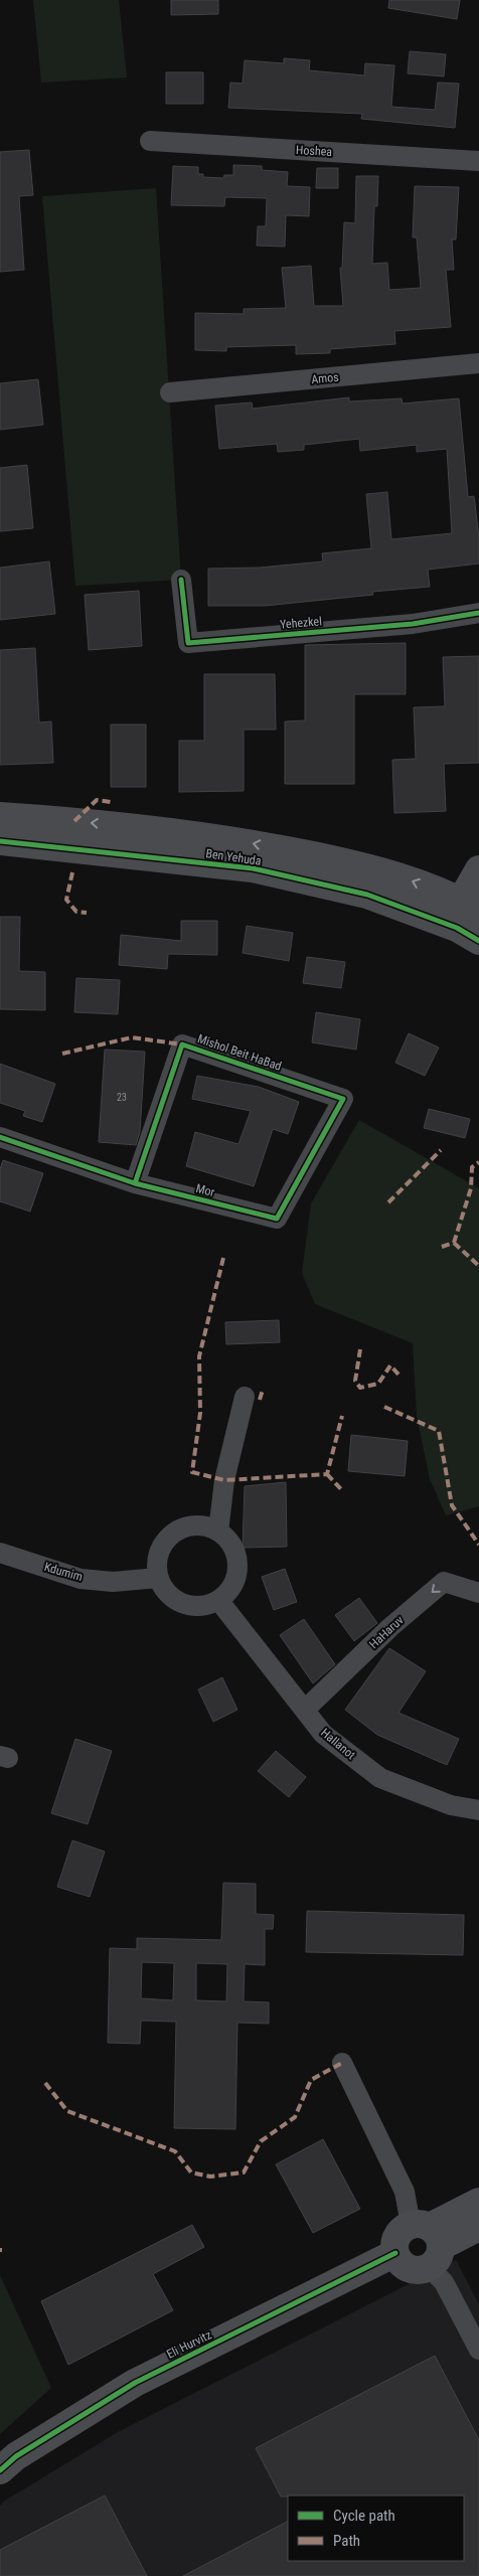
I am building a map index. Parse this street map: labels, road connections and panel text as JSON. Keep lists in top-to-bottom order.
{
  "streets": {
    "street": [
      "Hoshea",
      "Amos",
      "Yehezkel",
      "Ben Yehuda",
      "Mishol Beit HaBad",
      "Mor",
      "Kdumim",
      "HaHaruv",
      "HaIlanot",
      "Eli Hurvitz"
    ]
  },
  "crossings": [
    ["Mishol Beit HaBad", "Mor"],
    ["Kdumim", "HaIlanot"],
    ["HaHaruv", "HaIlanot"]
  ],
  "one_way": ["HaHaruv"],
  "house_numbers": ["23"],
  "legend": ["Cycle path", "Path"]
}
